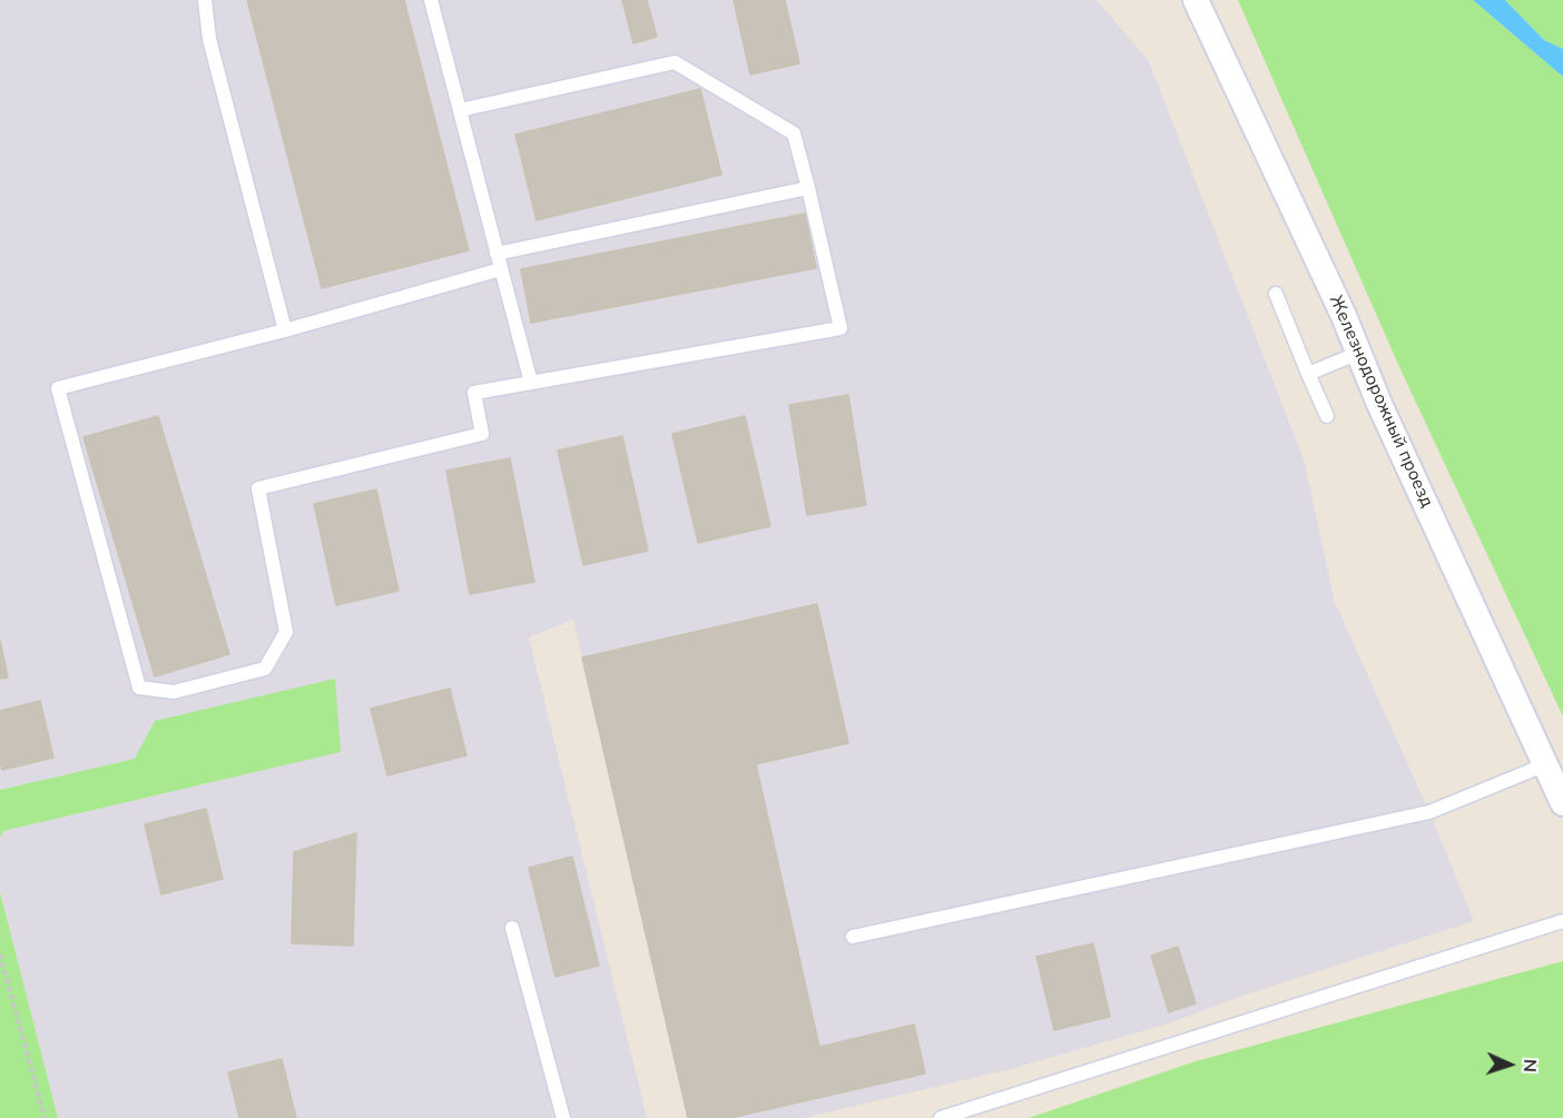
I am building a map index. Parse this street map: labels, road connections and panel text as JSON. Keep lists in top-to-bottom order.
{
  "streets": {
    "street": ["Железнодорожный проезд"]
  },
  "north": "right"
}
